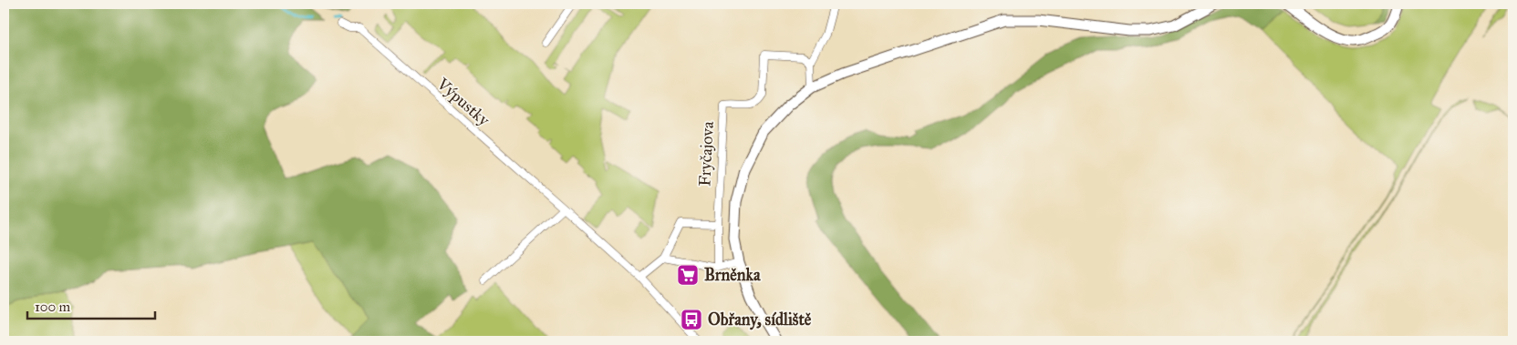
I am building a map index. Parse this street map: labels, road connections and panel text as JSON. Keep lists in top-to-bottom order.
{
  "streets": {
    "street": ["Výpustky", "Fryčajova"]
  },
  "places": {
    "supermarket": ["Brněnka"],
    "bus stop": ["Obřany, sídliště"]
  },
  "scale_bar": "100 m"
}
